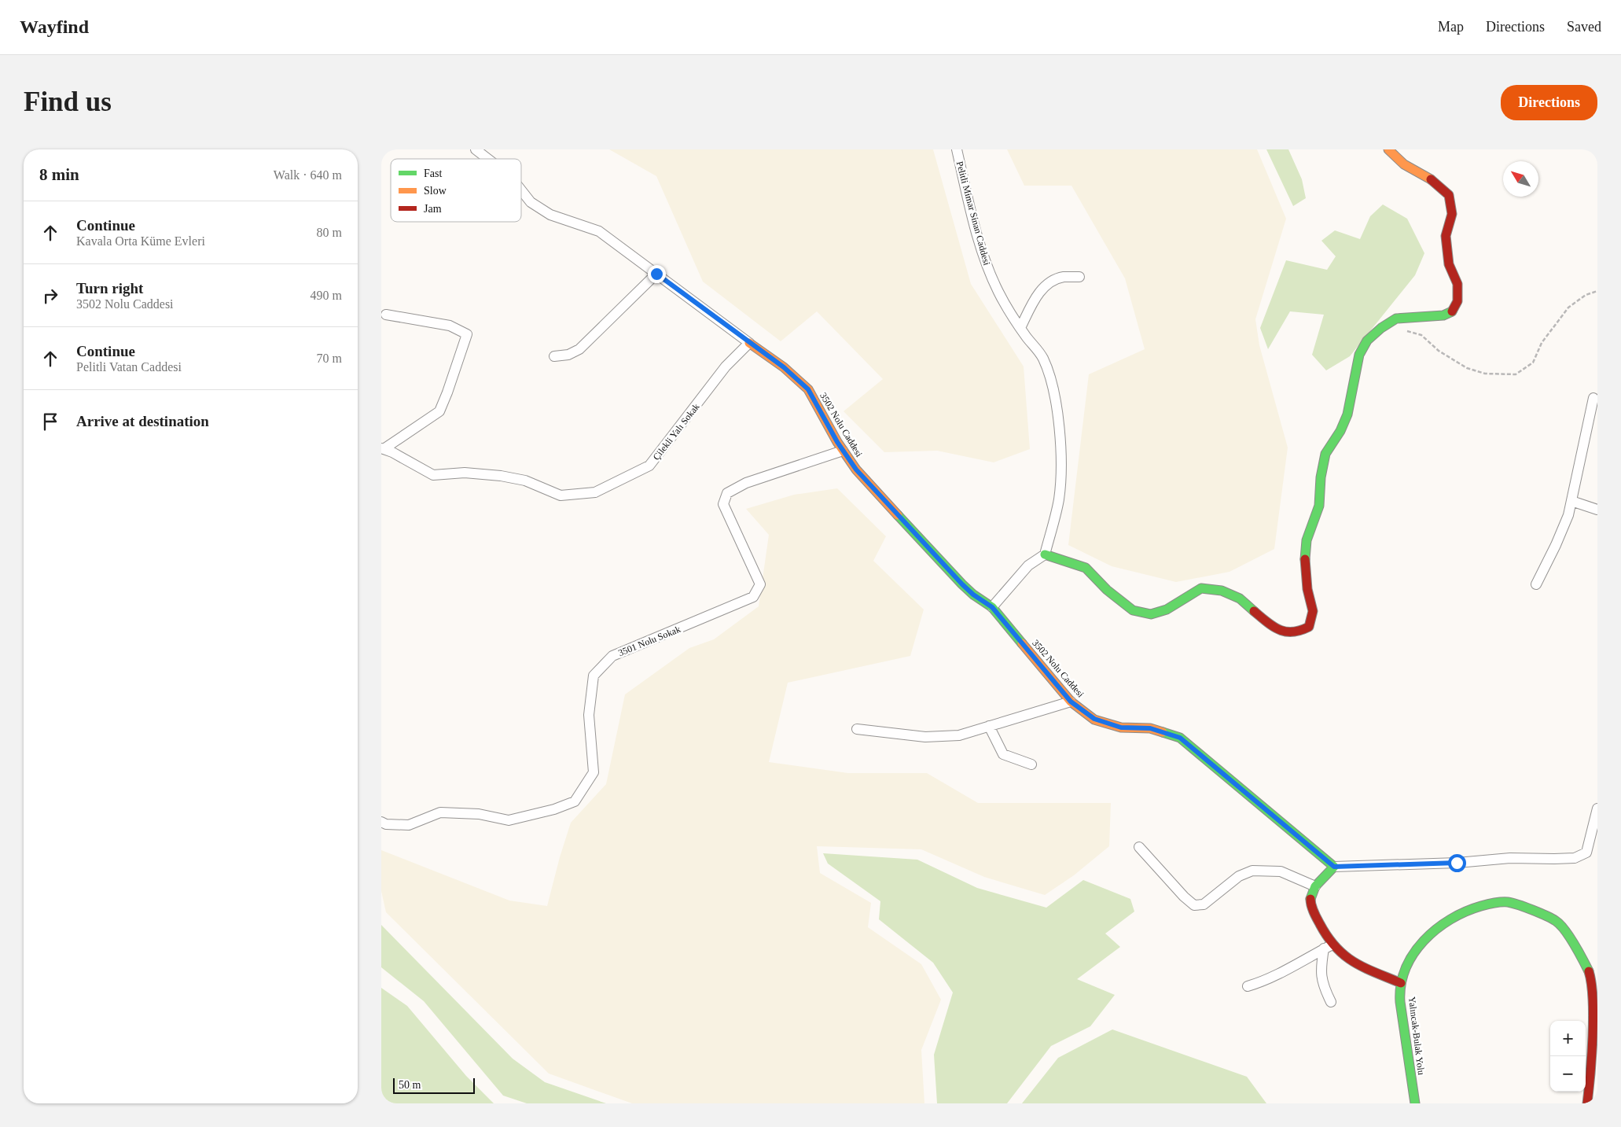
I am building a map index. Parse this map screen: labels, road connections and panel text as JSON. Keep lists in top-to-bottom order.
{
  "streets": {
    "street": [
      "Pelitli Mimar Sinan Caddesi",
      "3502 Nolu Caddesi",
      "Çilekli Yalı Sokak",
      "3501 Nolu Sokak",
      "Yalıncak-Bulak Yolu"
    ]
  },
  "crossings": [
    ["3502 Nolu Caddesi", "Çilekli Yalı Sokak"],
    ["3502 Nolu Caddesi", "3501 Nolu Sokak"]
  ],
  "legend": ["Fast", "Slow", "Jam"],
  "scale_bar": "50 m",
  "north": "top left",
  "page": {
    "header": "Wayfind",
    "nav": ["Map", "Directions", "Saved"],
    "buttons": "Directions",
    "title": "Find us",
    "heading": ["8 min", "Walk · 640 m"],
    "list": [
      ["Continue", "Kavala Orta Küme Evleri", "80 m"],
      ["Turn right", "3502 Nolu Caddesi", "490 m"],
      ["Continue", "Pelitli Vatan Caddesi", "70 m"],
      "Arrive at destination"
    ],
    "map_buttons": ["+", "−"],
    "scale": "50 m"
  }
}
